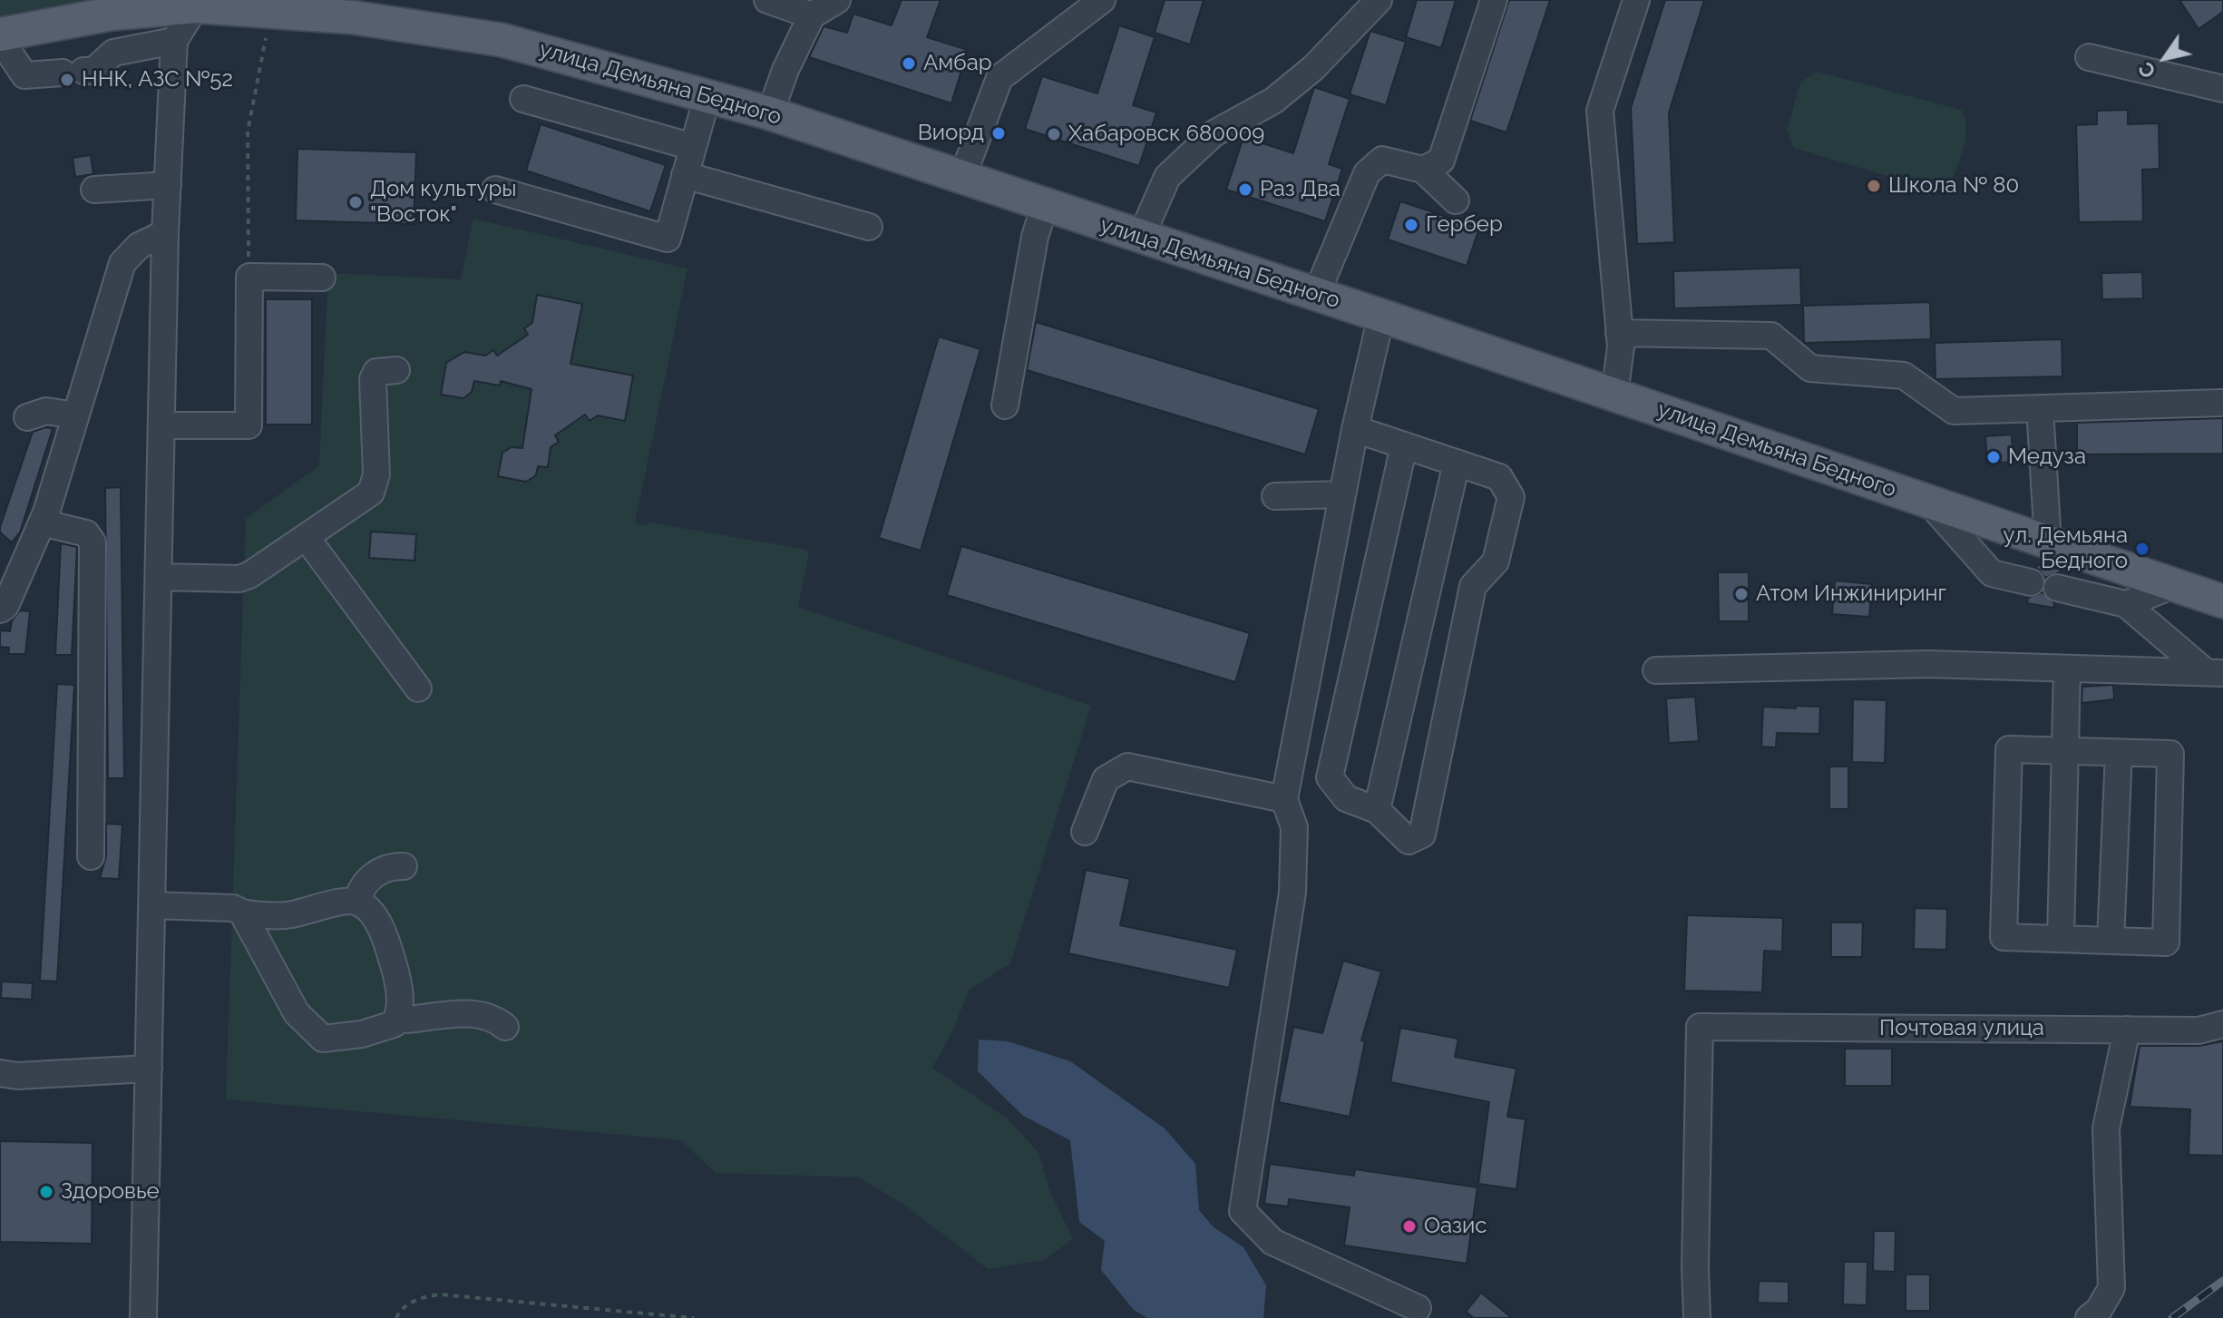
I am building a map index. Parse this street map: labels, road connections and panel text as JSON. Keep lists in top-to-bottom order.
{
  "streets": {
    "main road": ["улица Демьяна Бедного"],
    "street": ["Почтовая улица"]
  },
  "places": [
    "Амбар",
    "ННК, АЗС №52",
    "Виорд",
    "Хабаровск 680009",
    "Школа № 80",
    "Раз Два",
    "Дом культуры \"Восток\"",
    "Гербер",
    "Медуза",
    "ул. Демьяна Бедного",
    "Атом Инжиниринг",
    "Здоровье",
    "Оазис"
  ],
  "north": "bottom left"
}
